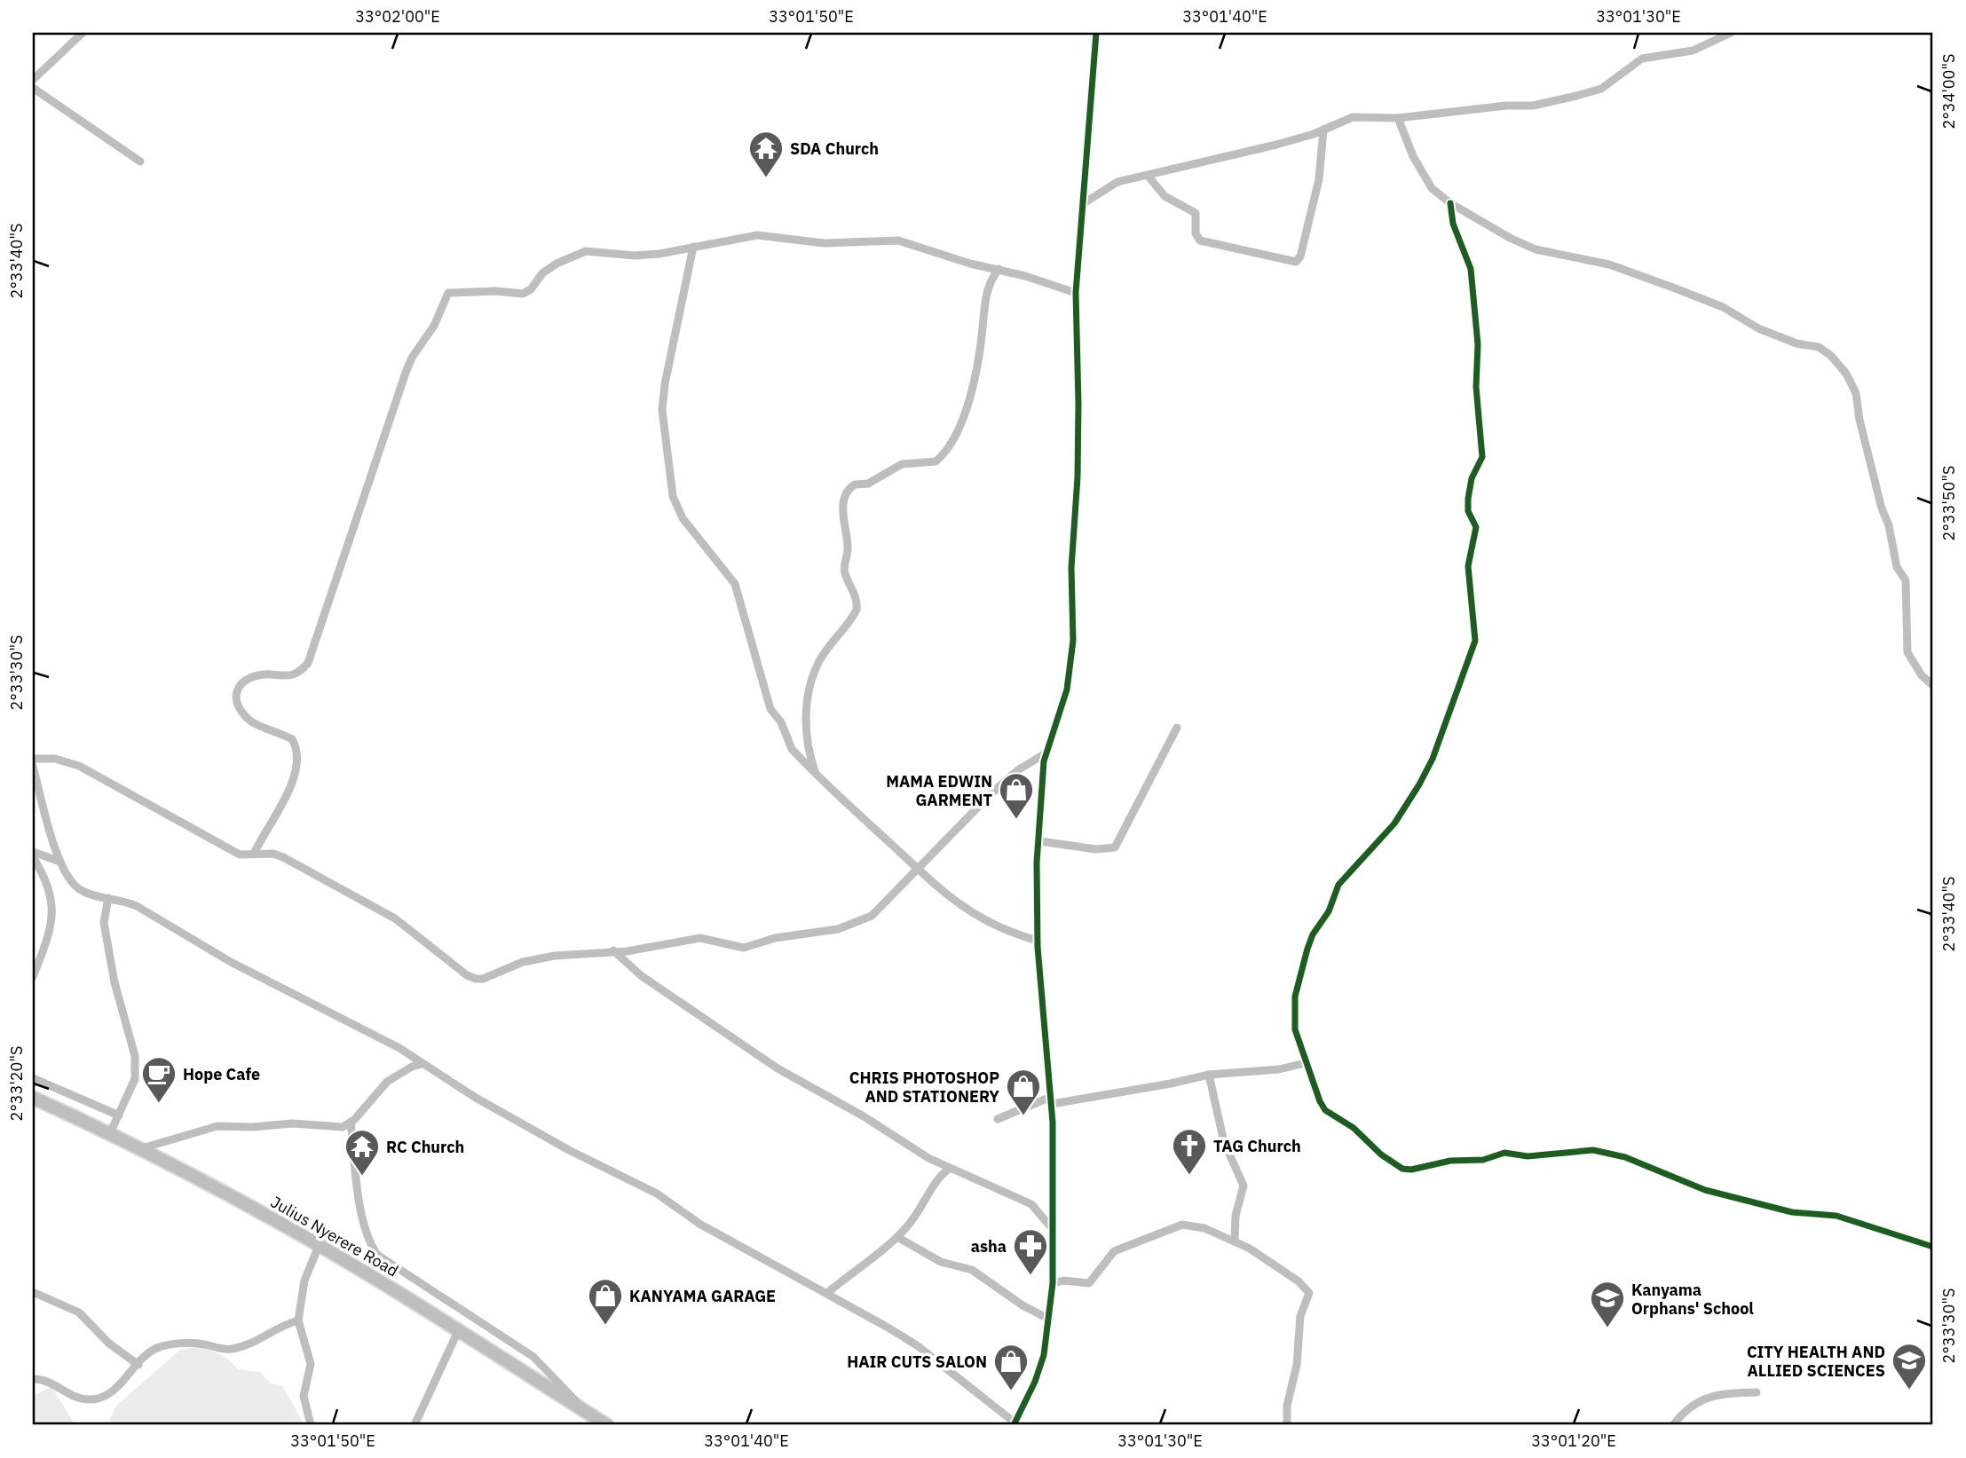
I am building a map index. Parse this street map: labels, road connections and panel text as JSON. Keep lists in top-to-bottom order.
{
  "streets": {
    "highway": ["Julius Nyerere Road"]
  },
  "places": {
    "temple": ["SDA Church", "RC Church"],
    "shop": [
      "MAMA EDWIN GARMENT",
      "CHRIS PHOTOSHOP AND STATIONERY",
      "KANYAMA GARAGE",
      "HAIR CUTS SALON"
    ],
    "cafe": ["Hope Cafe"],
    "church": ["TAG Church"],
    "pharmacy": ["asha"],
    "school or university": ["Kanyama Orphans' School", "CITY HEALTH AND ALLIED SCIENCES"]
  },
  "coordinates": [
    "33°02'00\"E",
    "33°01'50\"E",
    "33°01'40\"E",
    "33°01'30\"E",
    "2°34'00\"S",
    "2°33'40\"S",
    "2°33'50\"S",
    "2°33'30\"S",
    "2°33'20\"S",
    "33°01'20\"E"
  ]
}
